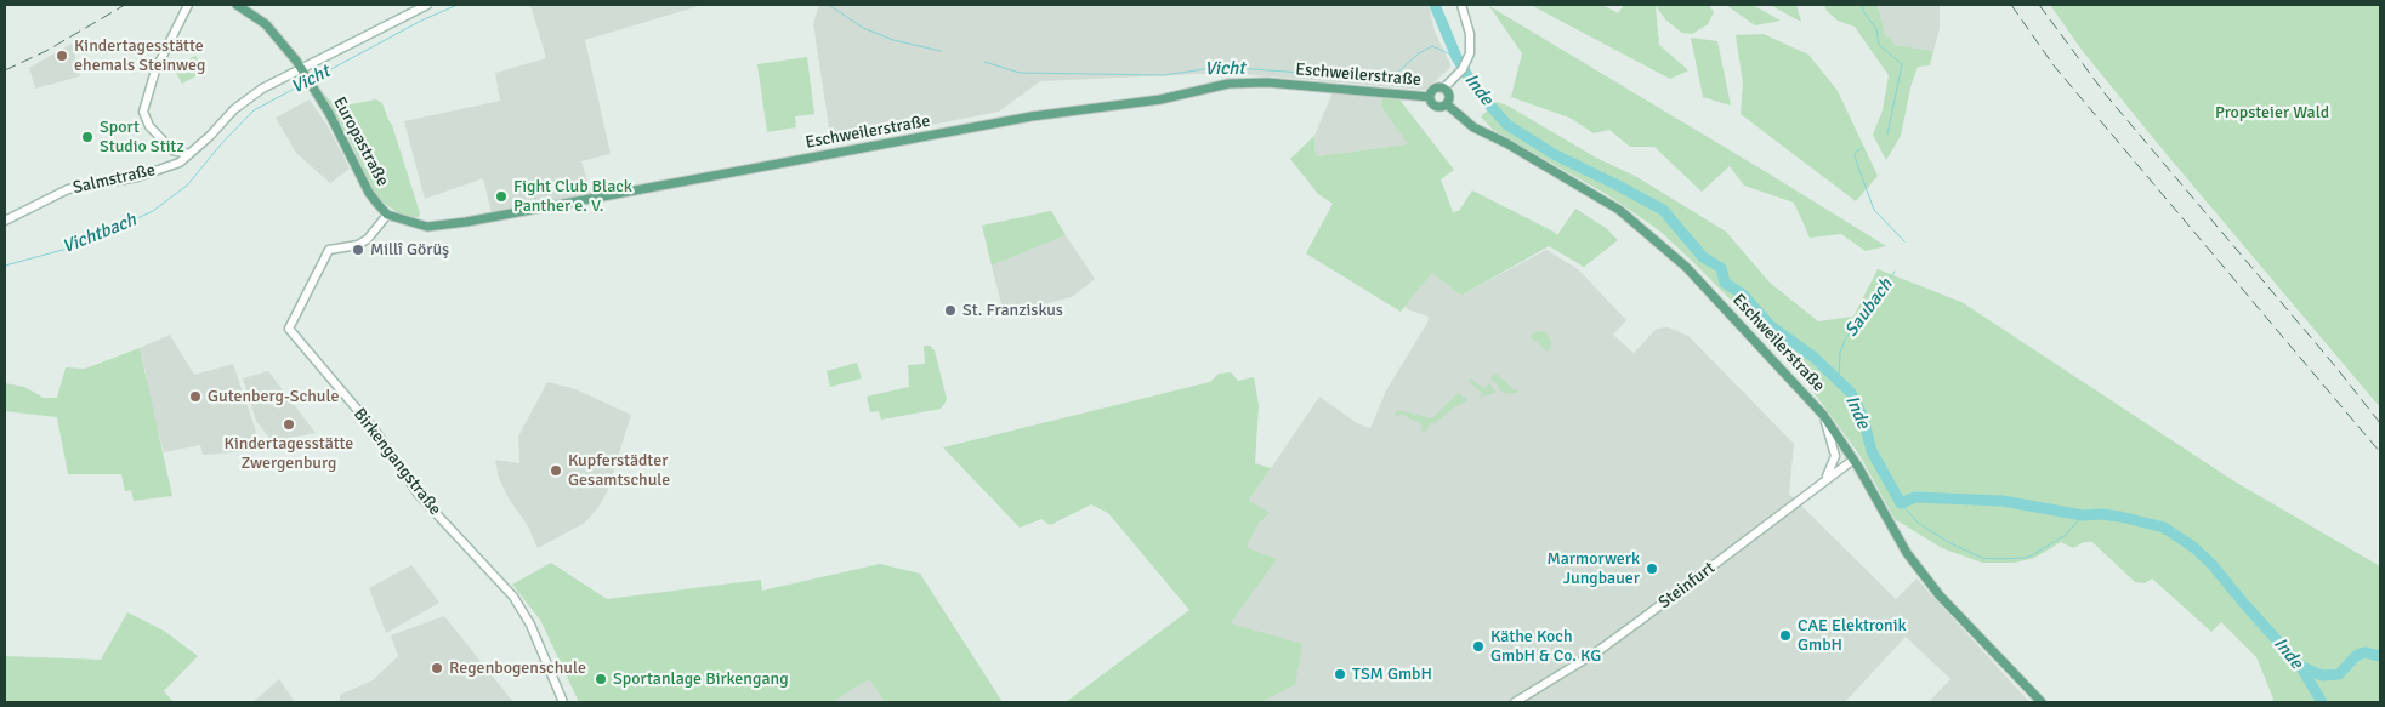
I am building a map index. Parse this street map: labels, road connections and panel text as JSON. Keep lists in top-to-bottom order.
{
  "streets": {
    "main road": ["Eschweilerstraße", "Europastraße"],
    "street": ["Salmstraße", "Birkengangstraße", "Steinfurt"]
  },
  "crossings": [
    ["Eschweilerstraße", "Europastraße"],
    ["Eschweilerstraße", "Birkengangstraße"],
    ["Eschweilerstraße", "Steinfurt"],
    ["Europastraße", "Salmstraße"],
    ["Europastraße", "Birkengangstraße"]
  ],
  "water": [
    "Vicht",
    "Inde",
    "Vichtbach",
    "Saubach"
  ],
  "parks": ["Propsteier Wald"],
  "places": [
    "Kindertagesstätte ehemals Steinweg",
    "Sport Studio Stitz",
    "Fight Club Black Panther e. V.",
    "Millî Görüş",
    "St. Franziskus",
    "Gutenberg-Schule",
    "Kindertagesstätte Zwergenburg",
    "Kupferstädter Gesamtschule",
    "Marmorwerk Jungbauer",
    "CAE Elektronik GmbH",
    "Käthe Koch GmbH & Co. KG",
    "Regenbogenschule",
    "TSM GmbH",
    "Sportanlage Birkengang"
  ]
}
